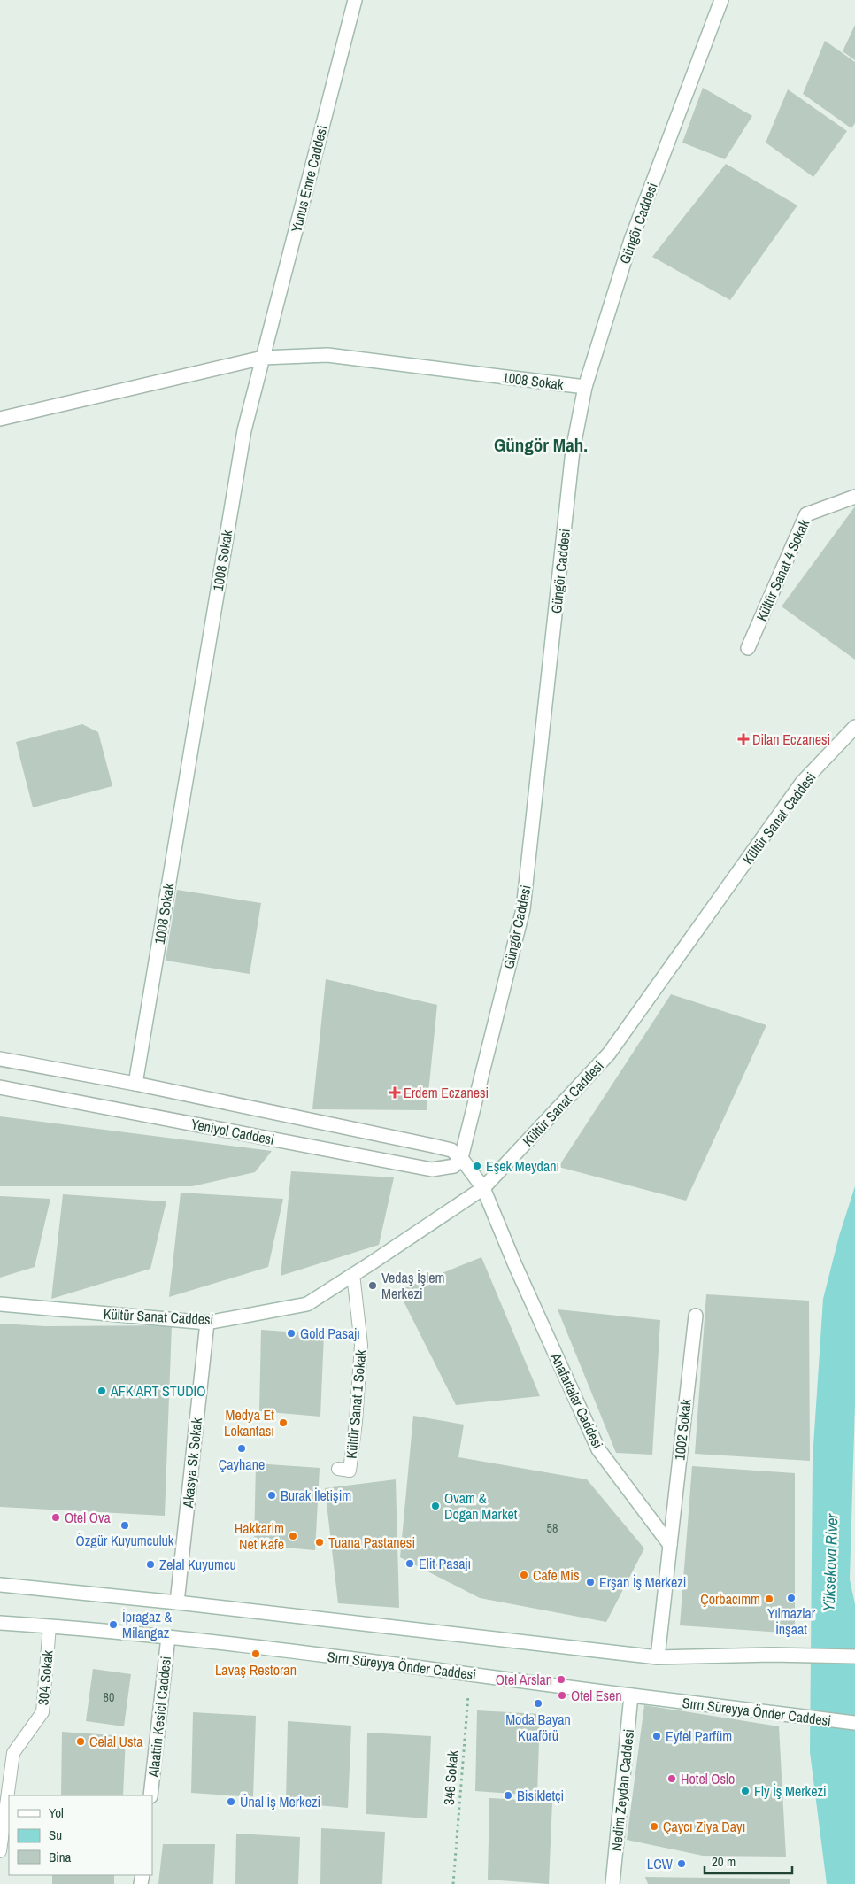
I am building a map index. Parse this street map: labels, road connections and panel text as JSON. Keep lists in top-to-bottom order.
{
  "streets": {
    "street": [
      "Yunus Emre Caddesi",
      "Güngör Caddesi",
      "1008 Sokak",
      "Kültür Sanat 4 Sokak",
      "Kültür Sanat Caddesi",
      "Yeniyol Caddesi",
      "Anafartalar Caddesi",
      "1002 Sokak",
      "Akasya Sk Sokak",
      "Sırrı Süreyya Önder Caddesi",
      "Alaattin Kesici Caddesi",
      "Nedim Zeydan Caddesi"
    ],
    "lane": ["Kültür Sanat 1 Sokak", "304 Sokak"],
    "path": ["346 Sokak"]
  },
  "crossings": [
    ["Yunus Emre Caddesi", "1008 Sokak"],
    ["Güngör Caddesi", "1008 Sokak"],
    ["Güngör Caddesi", "Yeniyol Caddesi"],
    ["1008 Sokak", "Yeniyol Caddesi"],
    ["Kültür Sanat Caddesi", "Yeniyol Caddesi"],
    ["Kültür Sanat Caddesi", "Anafartalar Caddesi"],
    ["Kültür Sanat Caddesi", "Kültür Sanat 1 Sokak"],
    ["Kültür Sanat Caddesi", "Akasya Sk Sokak"],
    ["Yeniyol Caddesi", "Anafartalar Caddesi"],
    ["Anafartalar Caddesi", "1002 Sokak"],
    ["Sırrı Süreyya Önder Caddesi", "304 Sokak"],
    ["Sırrı Süreyya Önder Caddesi", "Alaattin Kesici Caddesi"],
    ["Sırrı Süreyya Önder Caddesi", "346 Sokak"],
    ["Sırrı Süreyya Önder Caddesi", "Nedim Zeydan Caddesi"]
  ],
  "districts": ["Güngör Mah."],
  "water": ["Yüksekova River"],
  "places": {
    "health": ["Dilan Eczanesi", "Erdem Eczanesi"],
    "other": [
      "Eşek Meydanı",
      "Vedaş İşlem Merkezi",
      "Gold Pasajı",
      "AFK ART STUDIO",
      "Medya Et Lokantası",
      "Çayhane",
      "Burak İletişim",
      "Ovam & Doğan Market",
      "Otel Ova",
      "Özgür Kuyumculuk",
      "Hakkarim Net Kafe",
      "Tuana Pastanesi",
      "Elit Pasajı",
      "Zelal Kuyumcu",
      "Cafe Mis",
      "Erşan İş Merkezi",
      "Yılmazlar İnşaat",
      "Çorbacımm",
      "İpragaz & Milangaz",
      "Lavaş Restoran",
      "Otel Arslan",
      "Otel Esen",
      "Moda Bayan Kuaförü",
      "Eyfel Parfüm",
      "Celal Usta",
      "Hotel Oslo",
      "Fly İş Merkezi",
      "Bisikletçi",
      "Ünal İş Merkezi",
      "Çaycı Ziya Dayı",
      "LCW"
    ]
  },
  "house_numbers": ["58", "80"],
  "legend": ["Yol", "Su", "Bina"],
  "scale_bar": "20 m"
}
